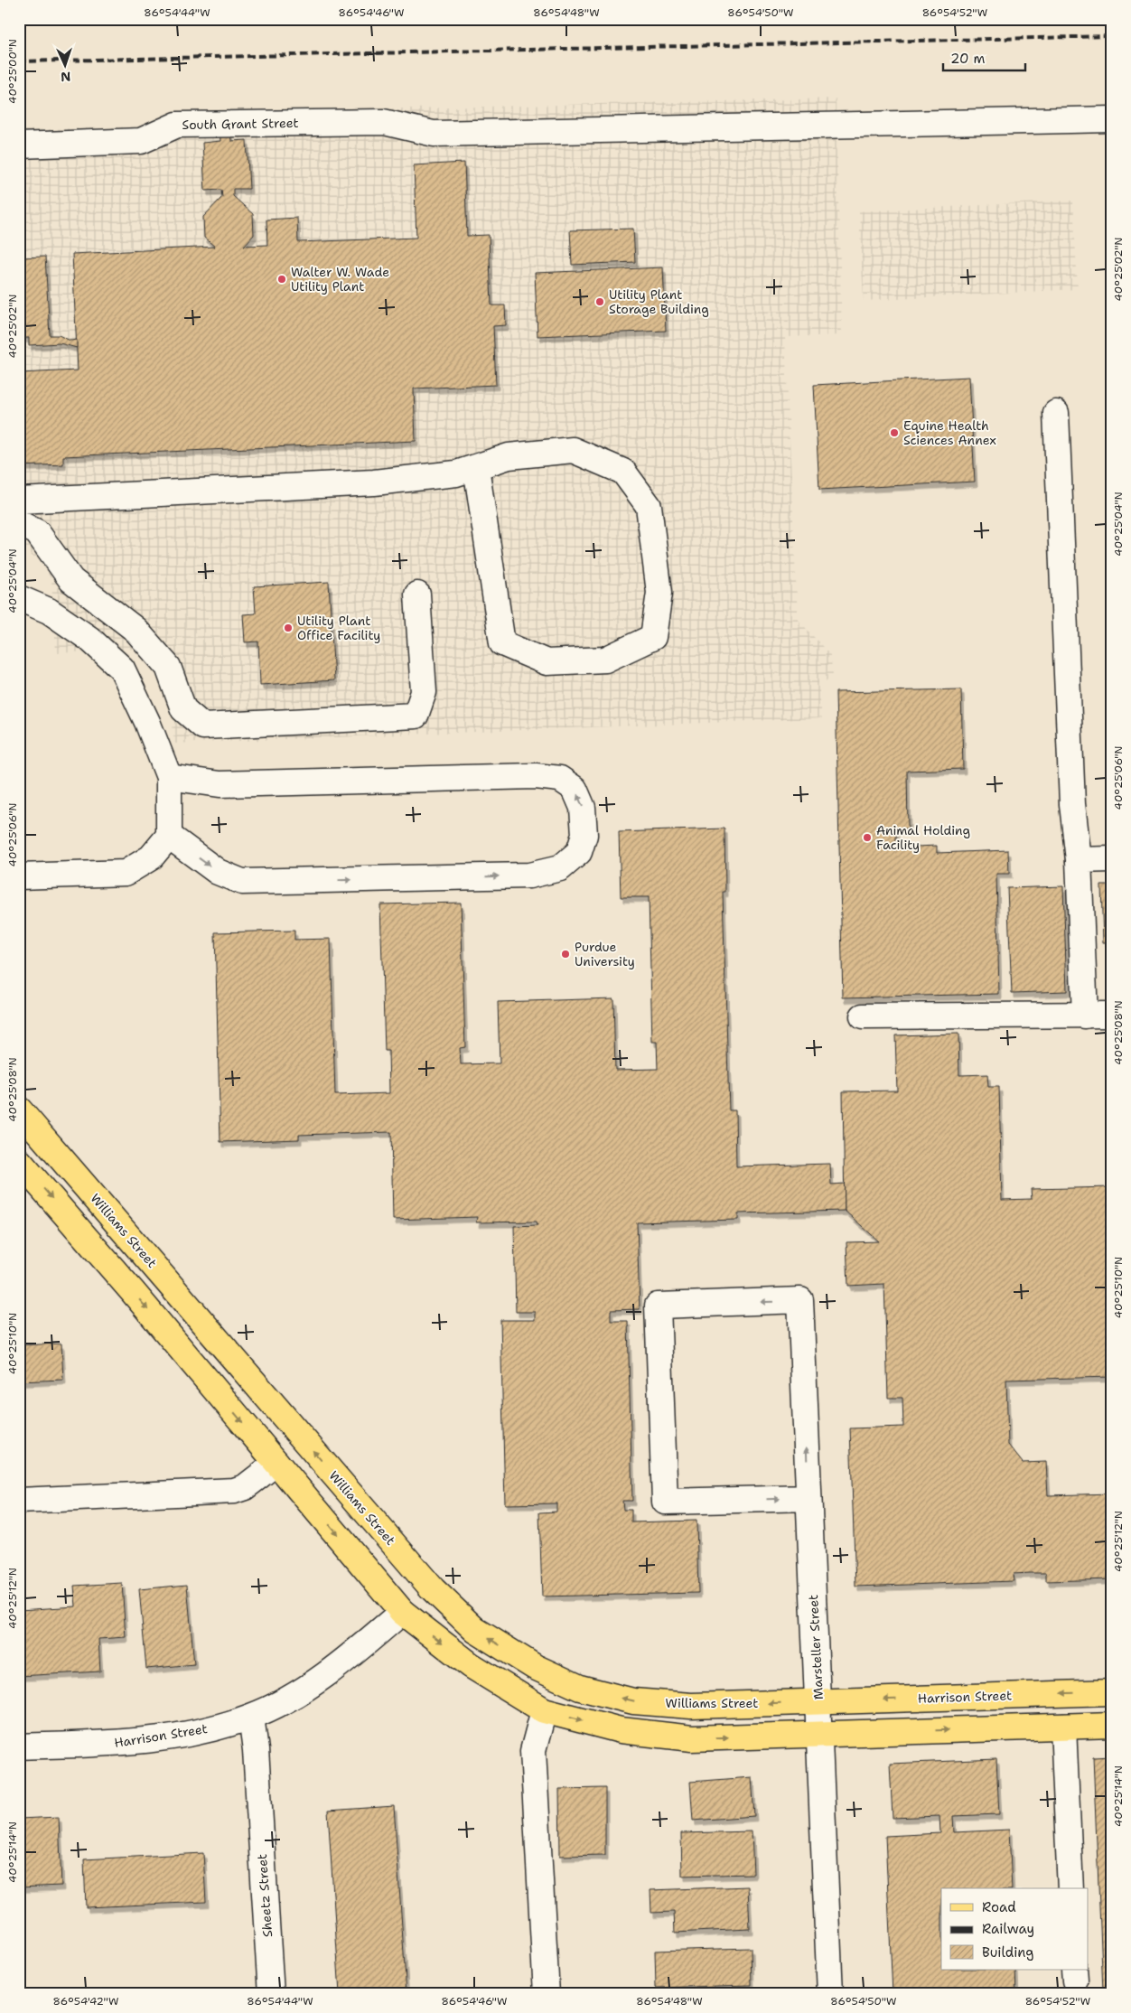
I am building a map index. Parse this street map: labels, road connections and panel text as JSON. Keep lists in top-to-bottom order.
{
  "streets": {
    "main road": ["Williams Street", "Harrison Street"],
    "street": ["South Grant Street", "Marsteller Street", "Sheetz Street"]
  },
  "crossings": [
    ["Williams Street", "Marsteller Street"],
    ["Williams Street", "Harrison Street"],
    ["Marsteller Street", "Harrison Street"],
    ["Harrison Street", "Sheetz Street"]
  ],
  "places": [
    "Walter W. Wade Utility Plant",
    "Utility Plant Storage Building",
    "Equine Health Sciences Annex",
    "Utility Plant Office Facility",
    "Animal Holding Facility",
    "Purdue University"
  ],
  "legend": ["Road", "Railway", "Building"],
  "scale_bar": "20 m",
  "north": "bottom",
  "coordinates": [
    "86°54'44\"W",
    "86°54'46\"W",
    "86°54'48\"W",
    "86°54'50\"W",
    "86°54'52\"W",
    "40°25'00\"N",
    "40°25'02\"N",
    "40°25'04\"N",
    "40°25'06\"N",
    "40°25'08\"N",
    "40°25'10\"N",
    "40°25'12\"N",
    "40°25'14\"N",
    "86°54'42\"W"
  ]
}
